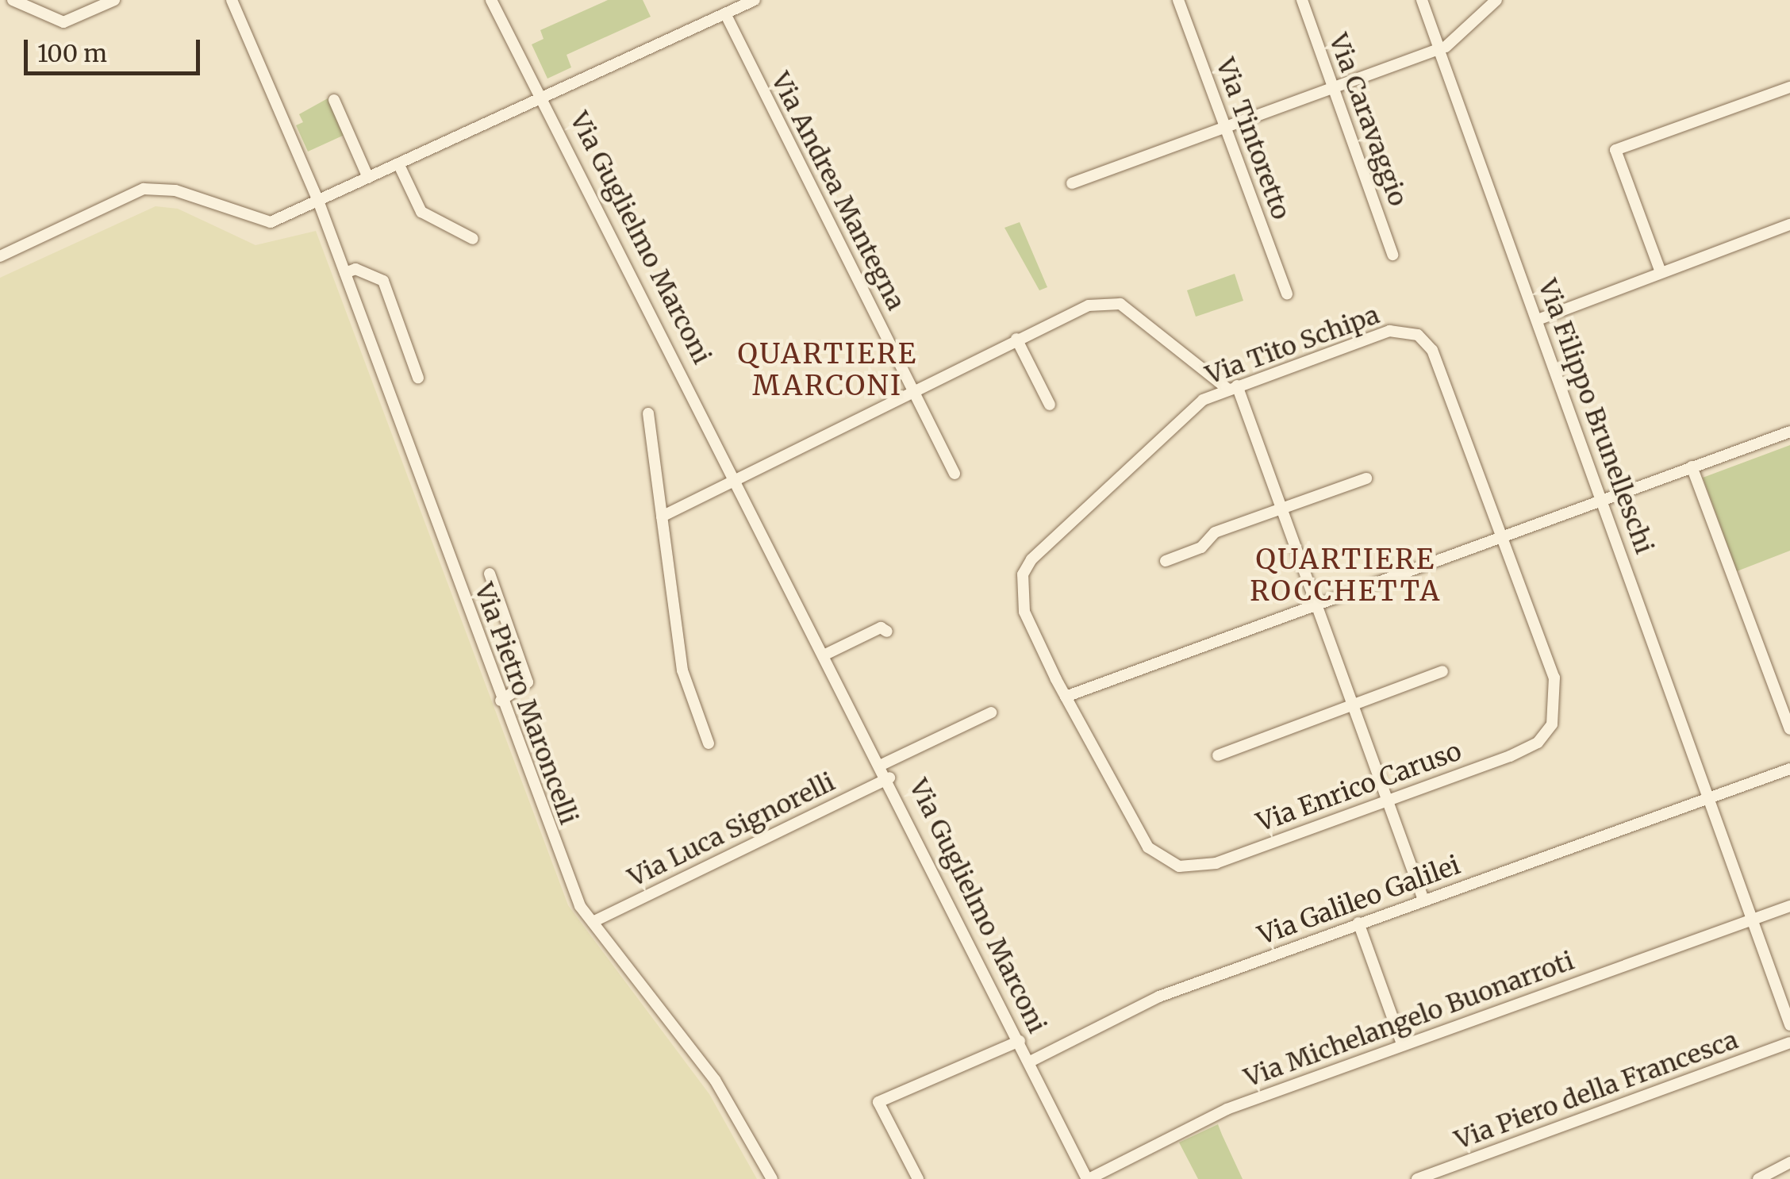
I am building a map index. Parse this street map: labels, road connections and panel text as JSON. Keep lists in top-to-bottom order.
{
  "streets": {
    "street": [
      "Via Caravaggio",
      "Via Tintoretto",
      "Via Andrea Mantegna",
      "Via Guglielmo Marconi",
      "Via Tito Schipa",
      "Via Filippo Brunelleschi",
      "Via Pietro Maroncelli",
      "Via Enrico Caruso",
      "Via Luca Signorelli",
      "Via Galileo Galilei",
      "Via Michelangelo Buonarroti",
      "Via Piero della Francesca"
    ]
  },
  "crossings": [
    ["Via Guglielmo Marconi", "Via Luca Signorelli"],
    ["Via Guglielmo Marconi", "Via Galileo Galilei"],
    ["Via Guglielmo Marconi", "Via Michelangelo Buonarroti"],
    ["Via Tito Schipa", "Via Enrico Caruso"],
    ["Via Filippo Brunelleschi", "Via Galileo Galilei"],
    ["Via Filippo Brunelleschi", "Via Michelangelo Buonarroti"],
    ["Via Pietro Maroncelli", "Via Luca Signorelli"]
  ],
  "districts": ["QUARTIERE MARCONI", "QUARTIERE ROCCHETTA"],
  "scale_bar": "100 m"
}
